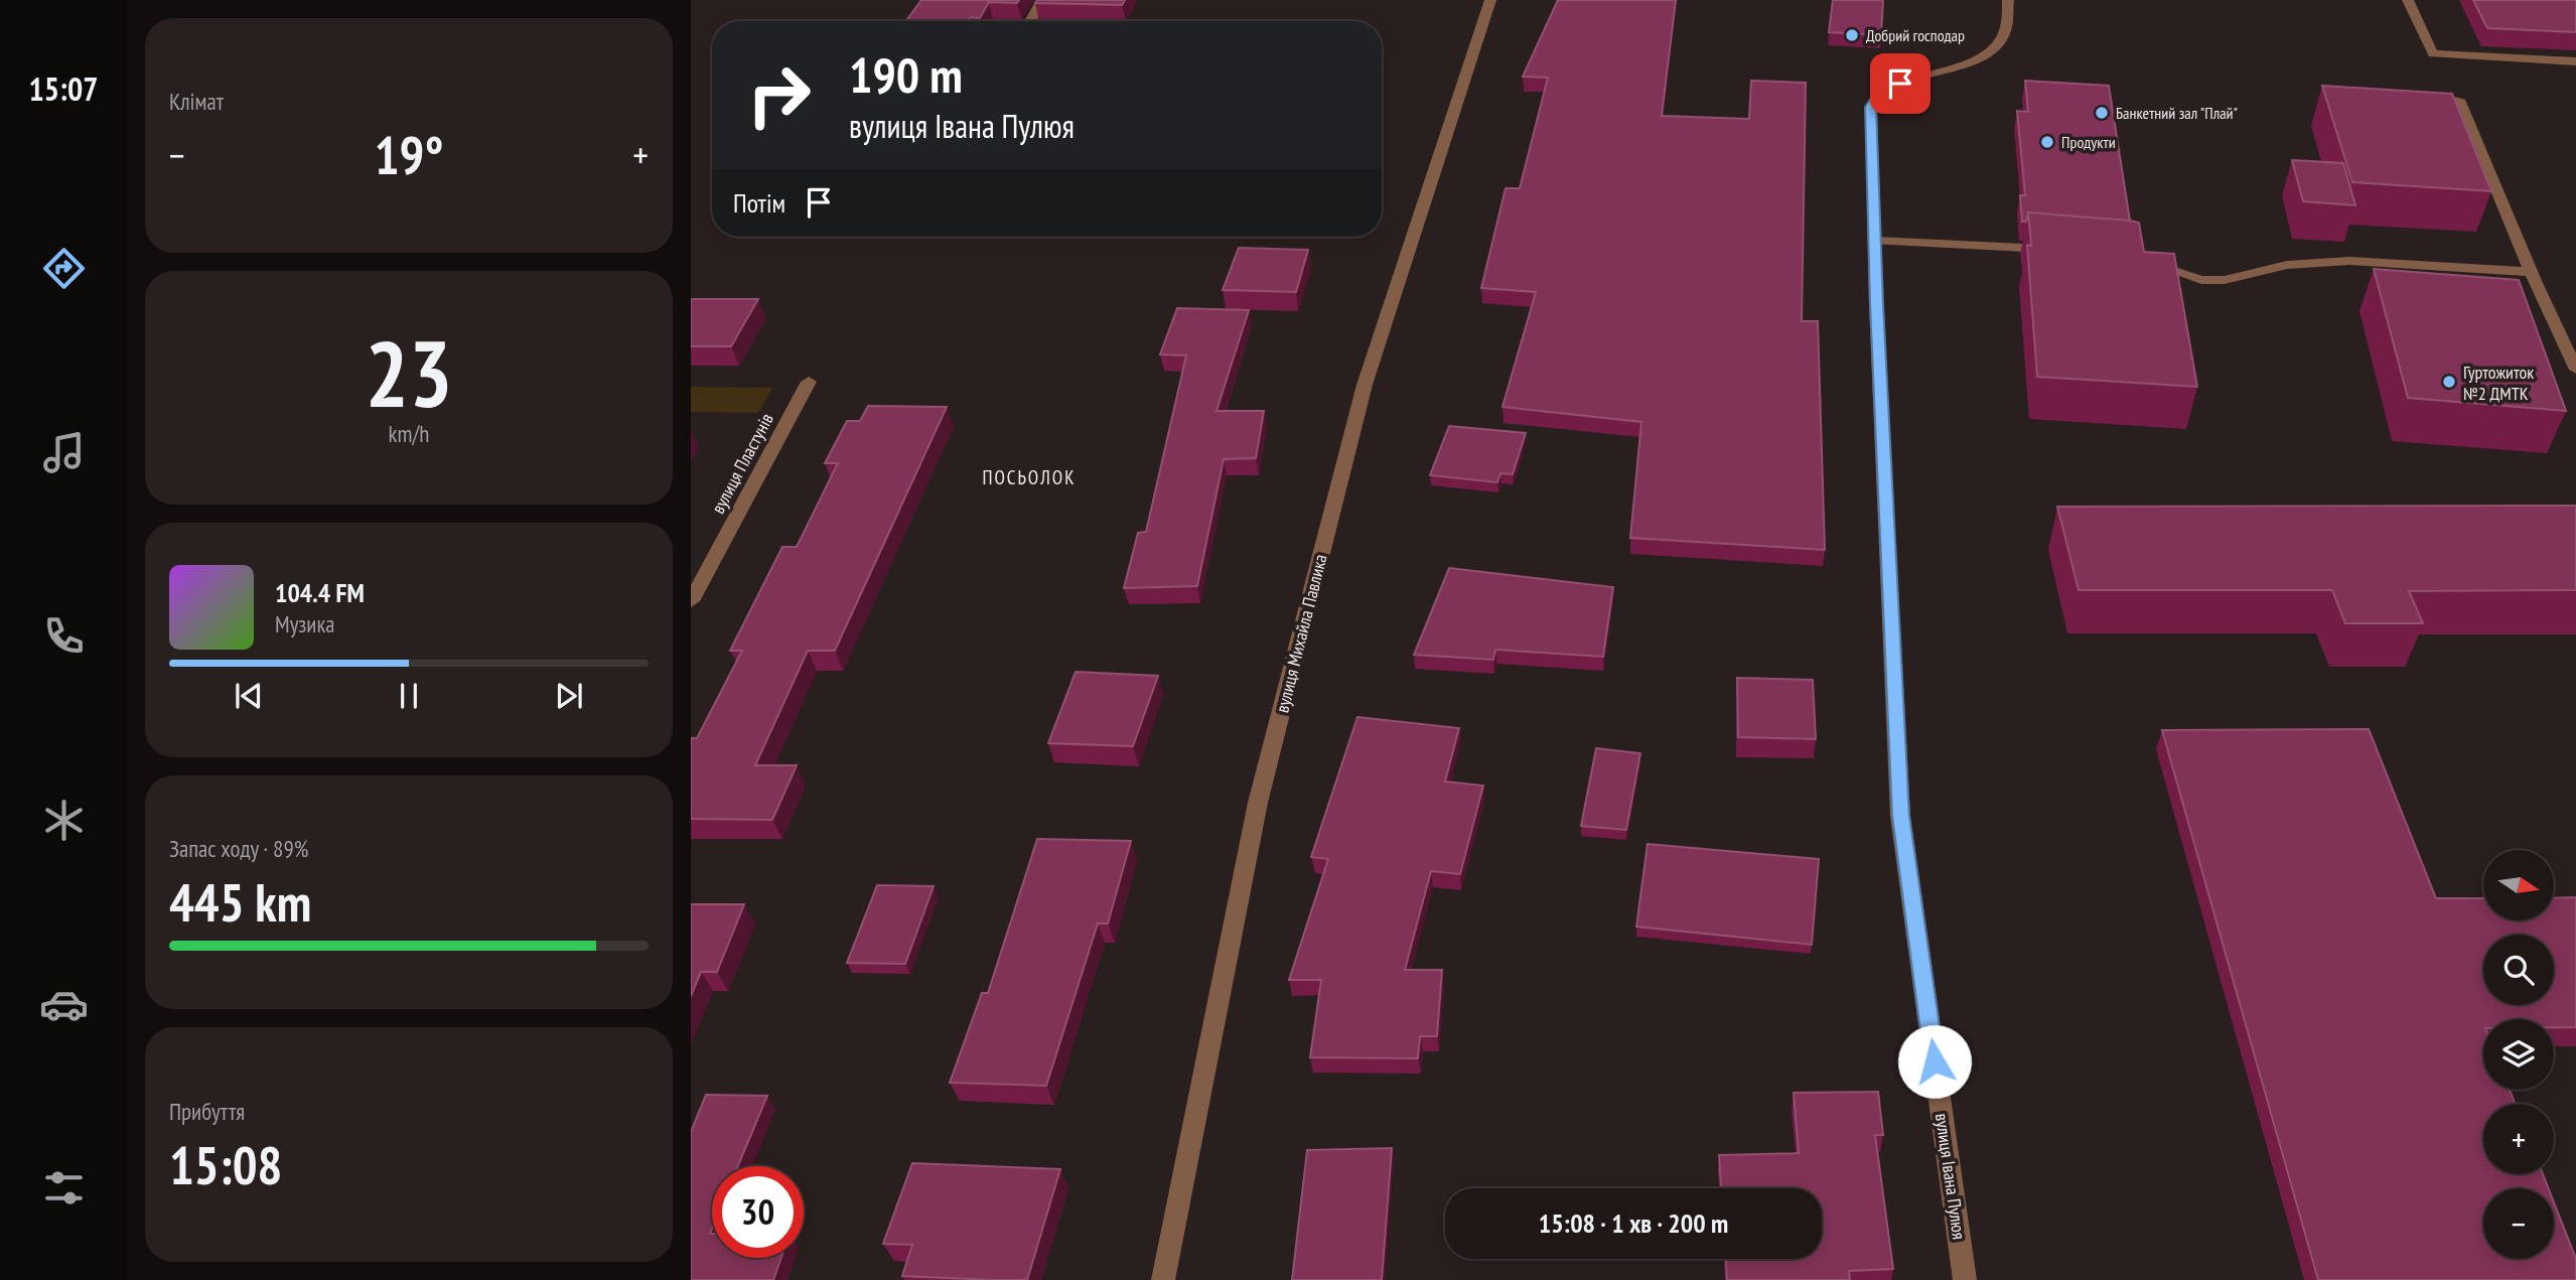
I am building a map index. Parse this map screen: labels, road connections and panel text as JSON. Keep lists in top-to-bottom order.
{
  "streets": {
    "street": ["вулиця Пластунів", "вулиця Михайла Павлика", "вулиця Івана Пулюя"]
  },
  "districts": ["ПОСЬОЛОК"],
  "places": [
    "Добрий господар",
    "Банкетний зал \"Плай\"",
    "Продукти",
    "Гуртожиток №2 ДМТК"
  ],
  "north": "right",
  "page": {
    "tabs": "15:07",
    "tile": [
      "Клімат",
      ["23", "km/h"],
      ["Запас ходу · 89%", "445 km"],
      ["Прибуття", "15:08"]
    ],
    "turn": ["190 m", "вулиця Івана Пулюя"],
    "heat": ["−", "19°", "+"],
    "then": "Потім",
    "song": ["104.4 FM", "Музика"],
    "map_buttons": ["+", "−"],
    "limit": "30",
    "trip": "15:08 · 1 хв · 200 m"
  }
}
